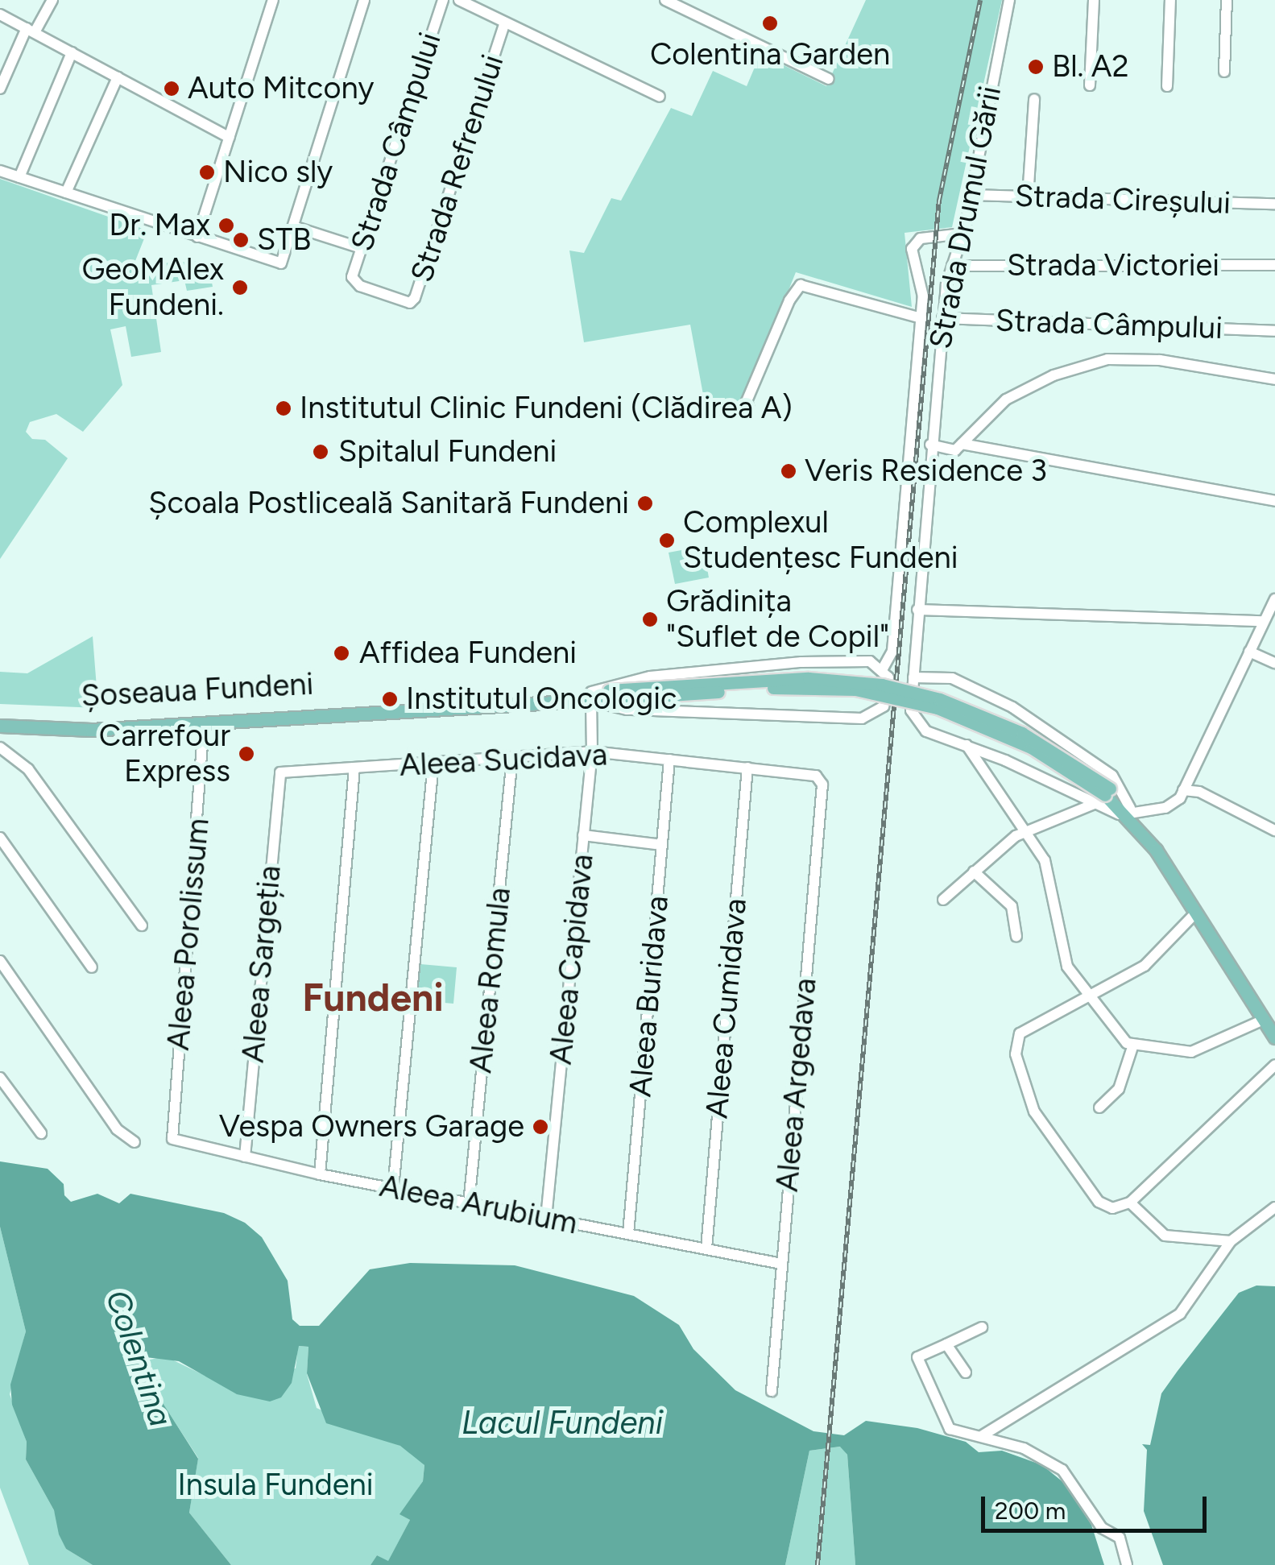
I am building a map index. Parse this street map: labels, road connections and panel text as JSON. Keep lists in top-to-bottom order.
{
  "streets": {
    "main road": ["Șoseaua Fundeni"],
    "street": [
      "Strada Câmpului",
      "Strada Refrenului",
      "Strada Cireșului",
      "Strada Drumul Gării",
      "Strada Victoriei",
      "Aleea Sucidava",
      "Aleea Porolissum",
      "Aleea Capidava",
      "Aleea Sargeția",
      "Aleea Romula",
      "Aleea Buridava",
      "Aleea Cumidava",
      "Aleea Argedava",
      "Aleea Arubium"
    ]
  },
  "crossings": [
    ["Strada Câmpului", "Strada Refrenului"],
    ["Strada Câmpului", "Strada Drumul Gării"],
    ["Strada Cireșului", "Strada Drumul Gării"],
    ["Strada Drumul Gării", "Strada Victoriei"],
    ["Strada Drumul Gării", "Șoseaua Fundeni"],
    ["Șoseaua Fundeni", "Aleea Porolissum"],
    ["Șoseaua Fundeni", "Aleea Capidava"],
    ["Aleea Sucidava", "Aleea Capidava"],
    ["Aleea Sucidava", "Aleea Sargeția"],
    ["Aleea Sucidava", "Aleea Romula"],
    ["Aleea Sucidava", "Aleea Buridava"],
    ["Aleea Sucidava", "Aleea Cumidava"],
    ["Aleea Sucidava", "Aleea Argedava"],
    ["Aleea Porolissum", "Aleea Arubium"],
    ["Aleea Capidava", "Aleea Arubium"],
    ["Aleea Sargeția", "Aleea Arubium"],
    ["Aleea Romula", "Aleea Arubium"],
    ["Aleea Buridava", "Aleea Arubium"],
    ["Aleea Cumidava", "Aleea Arubium"],
    ["Aleea Argedava", "Aleea Arubium"]
  ],
  "districts": ["Fundeni"],
  "water": ["Colentina", "Lacul Fundeni"],
  "parks": ["Insula Fundeni"],
  "places": [
    "Colentina Garden",
    "Bl. A2",
    "Auto Mitcony",
    "Nico sly",
    "Dr. Max",
    "STB",
    "GeoMAlex Fundeni.",
    "Institutul Clinic Fundeni (Clădirea A)",
    "Spitalul Fundeni",
    "Veris Residence 3",
    "Școala Postliceală Sanitară Fundeni",
    "Complexul Studențesc Fundeni",
    "Grădinița \"Suflet de Copil\"",
    "Affidea Fundeni",
    "Institutul Oncologic",
    "Carrefour Express",
    "Vespa Owners Garage"
  ],
  "scale_bar": "200 m"
}
